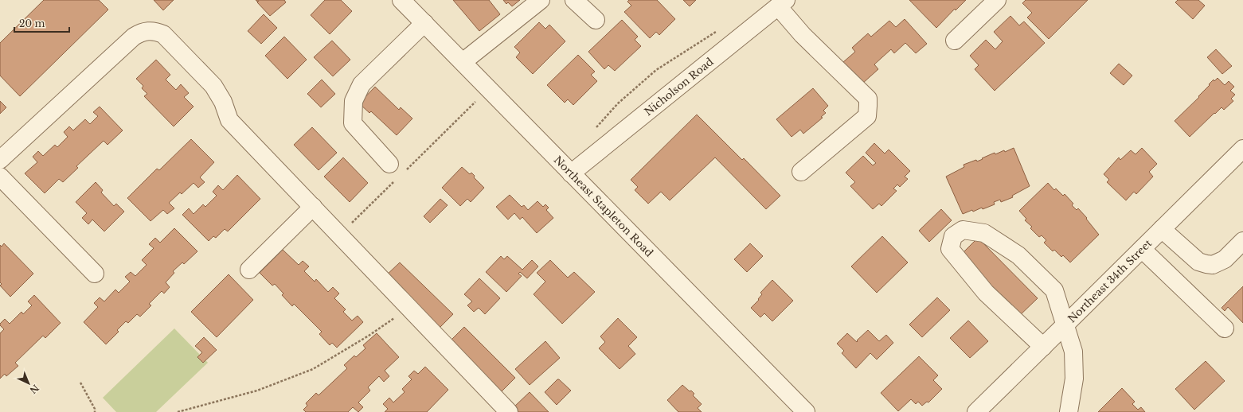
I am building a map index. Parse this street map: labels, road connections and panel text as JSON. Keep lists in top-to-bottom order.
{
  "streets": {
    "street": ["Nicholson Road", "Northeast Stapleton Road", "Northeast 34th Street"]
  },
  "crossings": [
    ["Nicholson Road", "Northeast Stapleton Road"]
  ],
  "scale_bar": "20 m",
  "north": "bottom right"
}
